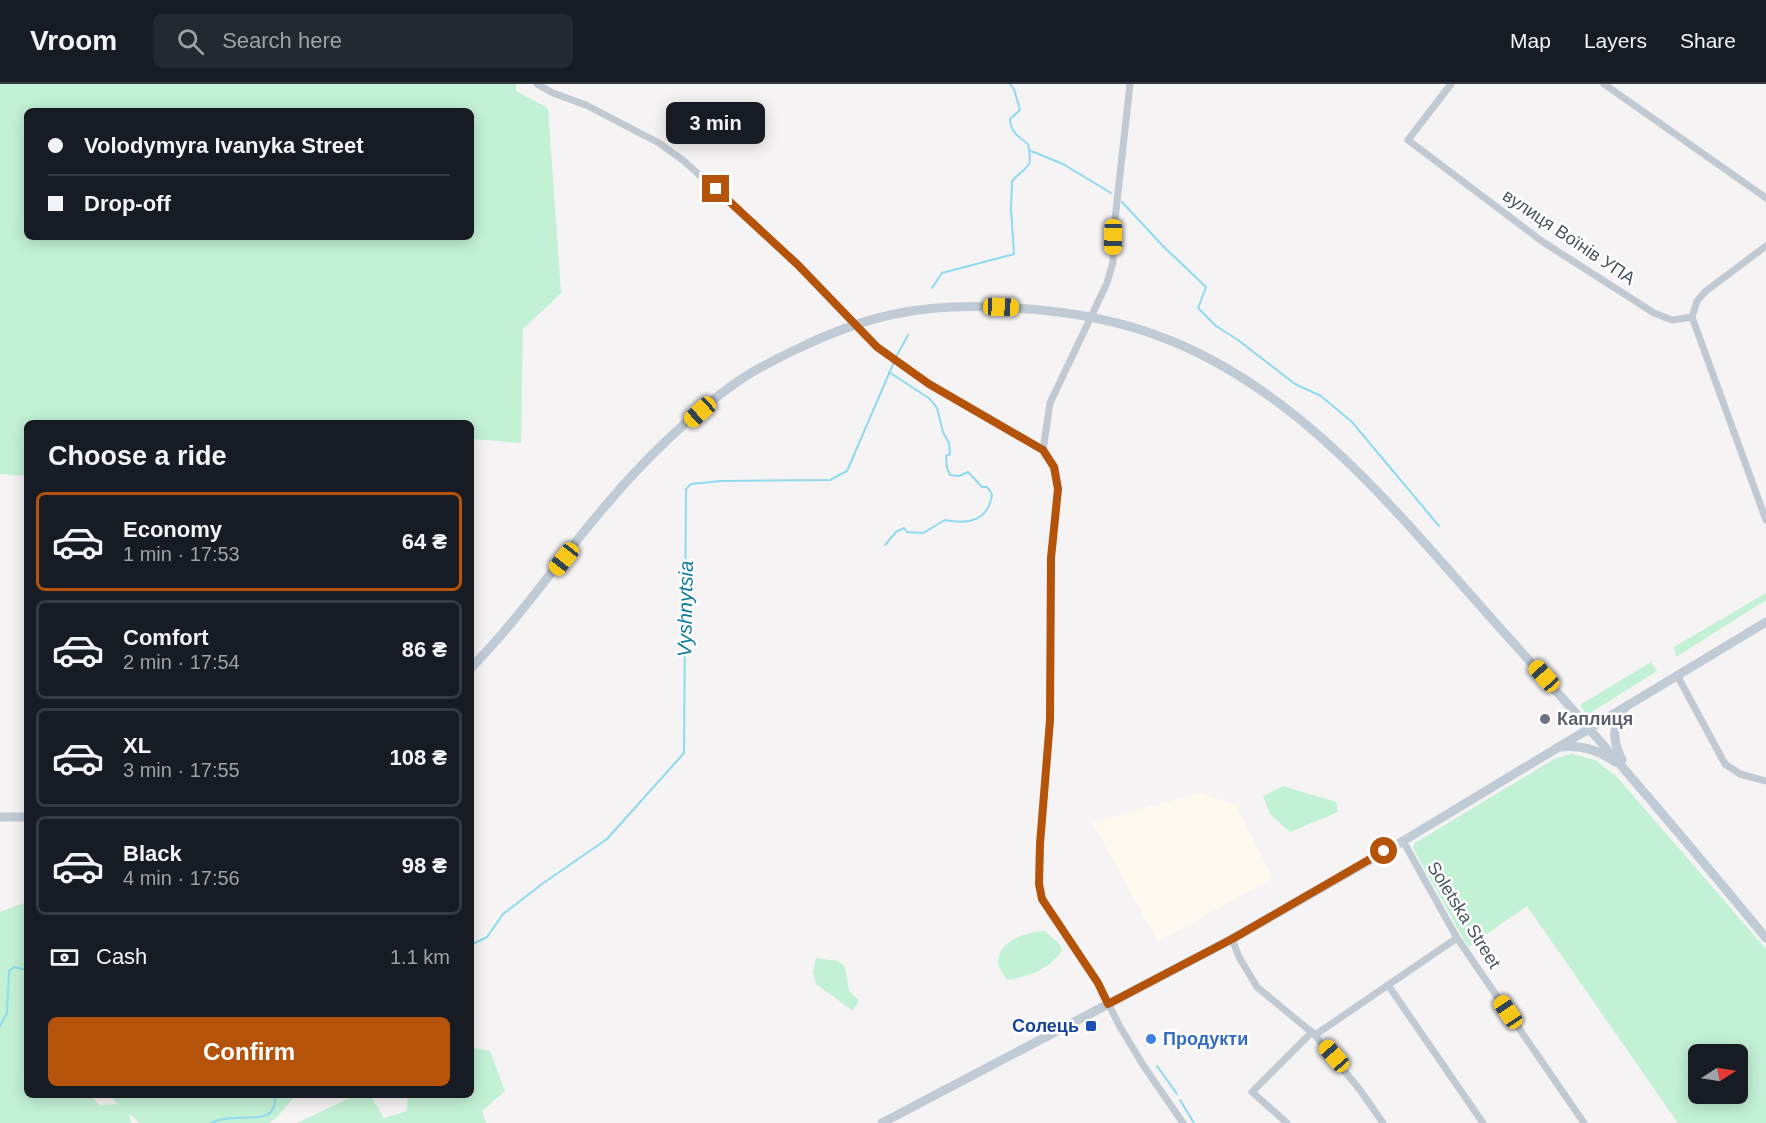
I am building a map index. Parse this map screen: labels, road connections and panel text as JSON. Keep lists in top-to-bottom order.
{
  "streets": {
    "street": ["вулиця Воїнів УПА", "Soletska Street"]
  },
  "water": ["Vyshnytsia"],
  "places": {
    "other": ["Каплиця", "Продукти"],
    "transit": ["Солець"]
  },
  "north": "right",
  "page": {
    "header": "Vroom",
    "search": "Search here",
    "nav": ["Map", "Layers", "Share"],
    "bubble": "3 min",
    "banner": ["Volodymyra Ivanyka Street", "Drop-off"],
    "heading": "Choose a ride",
    "list": [
      {
        "name": "Economy",
        "note": "1 min · 17:53",
        "value": "64 ₴"
      },
      {
        "name": "Comfort",
        "note": "2 min · 17:54",
        "value": "86 ₴"
      },
      {
        "name": "XL",
        "note": "3 min · 17:55",
        "value": "108 ₴"
      },
      {
        "name": "Black",
        "note": "4 min · 17:56",
        "value": "98 ₴"
      }
    ],
    "pay": ["Cash", "1.1 km"],
    "buttons": "Confirm"
  }
}
